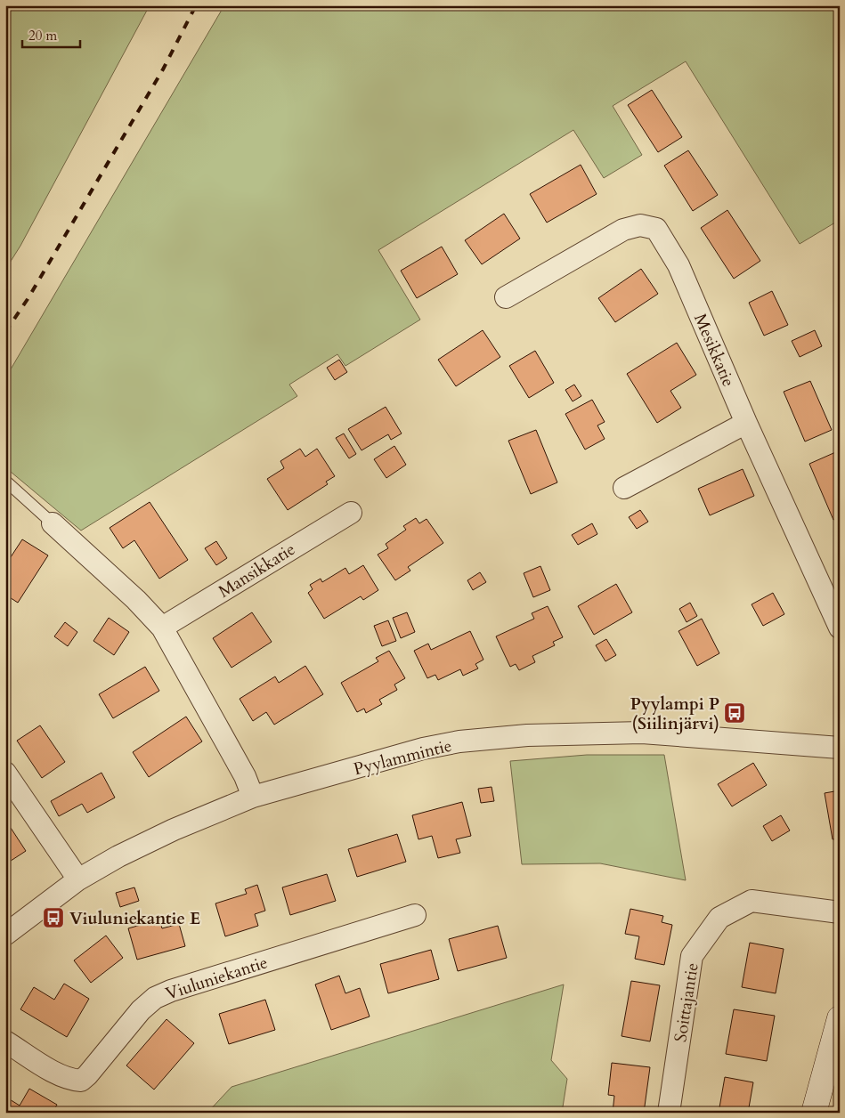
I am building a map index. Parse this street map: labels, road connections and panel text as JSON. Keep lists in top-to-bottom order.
{
  "streets": {
    "street": [
      "Mesikkatie",
      "Mansikkatie",
      "Pyylammintie",
      "Viuluniekantie",
      "Soittajantie"
    ]
  },
  "places": {
    "bus stop": ["Pyylampi P (Siilinjärvi)", "Viuluniekantie E"]
  },
  "scale_bar": "20 m"
}
